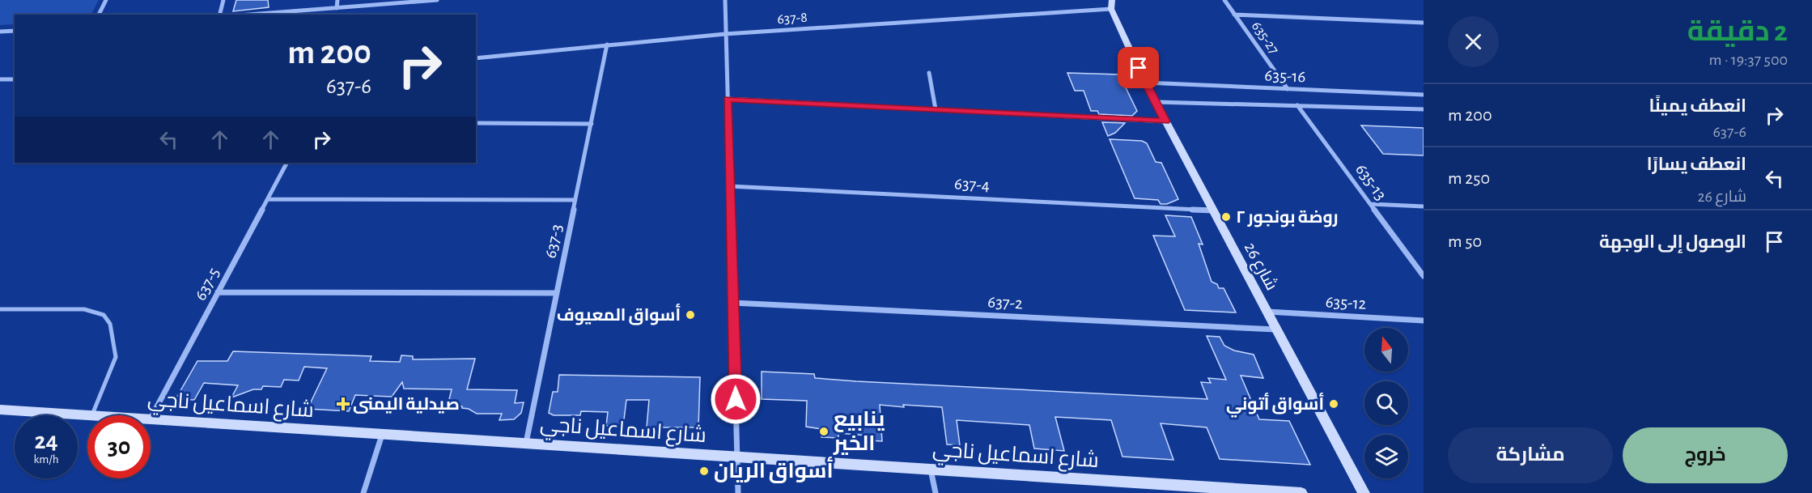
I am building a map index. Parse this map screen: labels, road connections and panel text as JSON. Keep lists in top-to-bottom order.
{
  "streets": {
    "street": [
      "637-8",
      "635-27",
      "635-16",
      "635-13",
      "637-4",
      "637-3",
      "شارع 26",
      "637-5",
      "637-2",
      "635-12",
      "شارع اسماعيل ناجي"
    ]
  },
  "crossings": [
    ["637-8", "637-3"],
    ["637-8", "شارع 26"],
    ["635-27", "635-16"],
    ["635-16", "635-13"],
    ["635-16", "شارع 26"],
    ["637-4", "شارع 26"],
    ["637-3", "شارع اسماعيل ناجي"],
    ["شارع 26", "637-2"],
    ["شارع 26", "635-12"],
    ["637-5", "شارع اسماعيل ناجي"]
  ],
  "places": {
    "other": [
      "روضة بونجور ٢",
      "أسواق المعيوف",
      "أسواق أتوني",
      "ينابيع الخير",
      "أسواق الريان"
    ],
    "health": ["صيدلية اليمنى"]
  },
  "north": "top",
  "page": {
    "heading": ["2 دقيقة", "500 m · 19:37"],
    "turn": ["200 m", "637-6"],
    "list": [
      {
        "name": "انعطف يمينًا",
        "note": "637-6",
        "value": "200 m"
      },
      {
        "name": "انعطف يسارًا",
        "note": "شارع 26",
        "value": "250 m"
      },
      {
        "name": "الوصول إلى الوجهة",
        "value": "50 m"
      }
    ],
    "speed": "24 km/h",
    "limit": "30",
    "buttons": ["خروج", "مشاركة"]
  }
}
